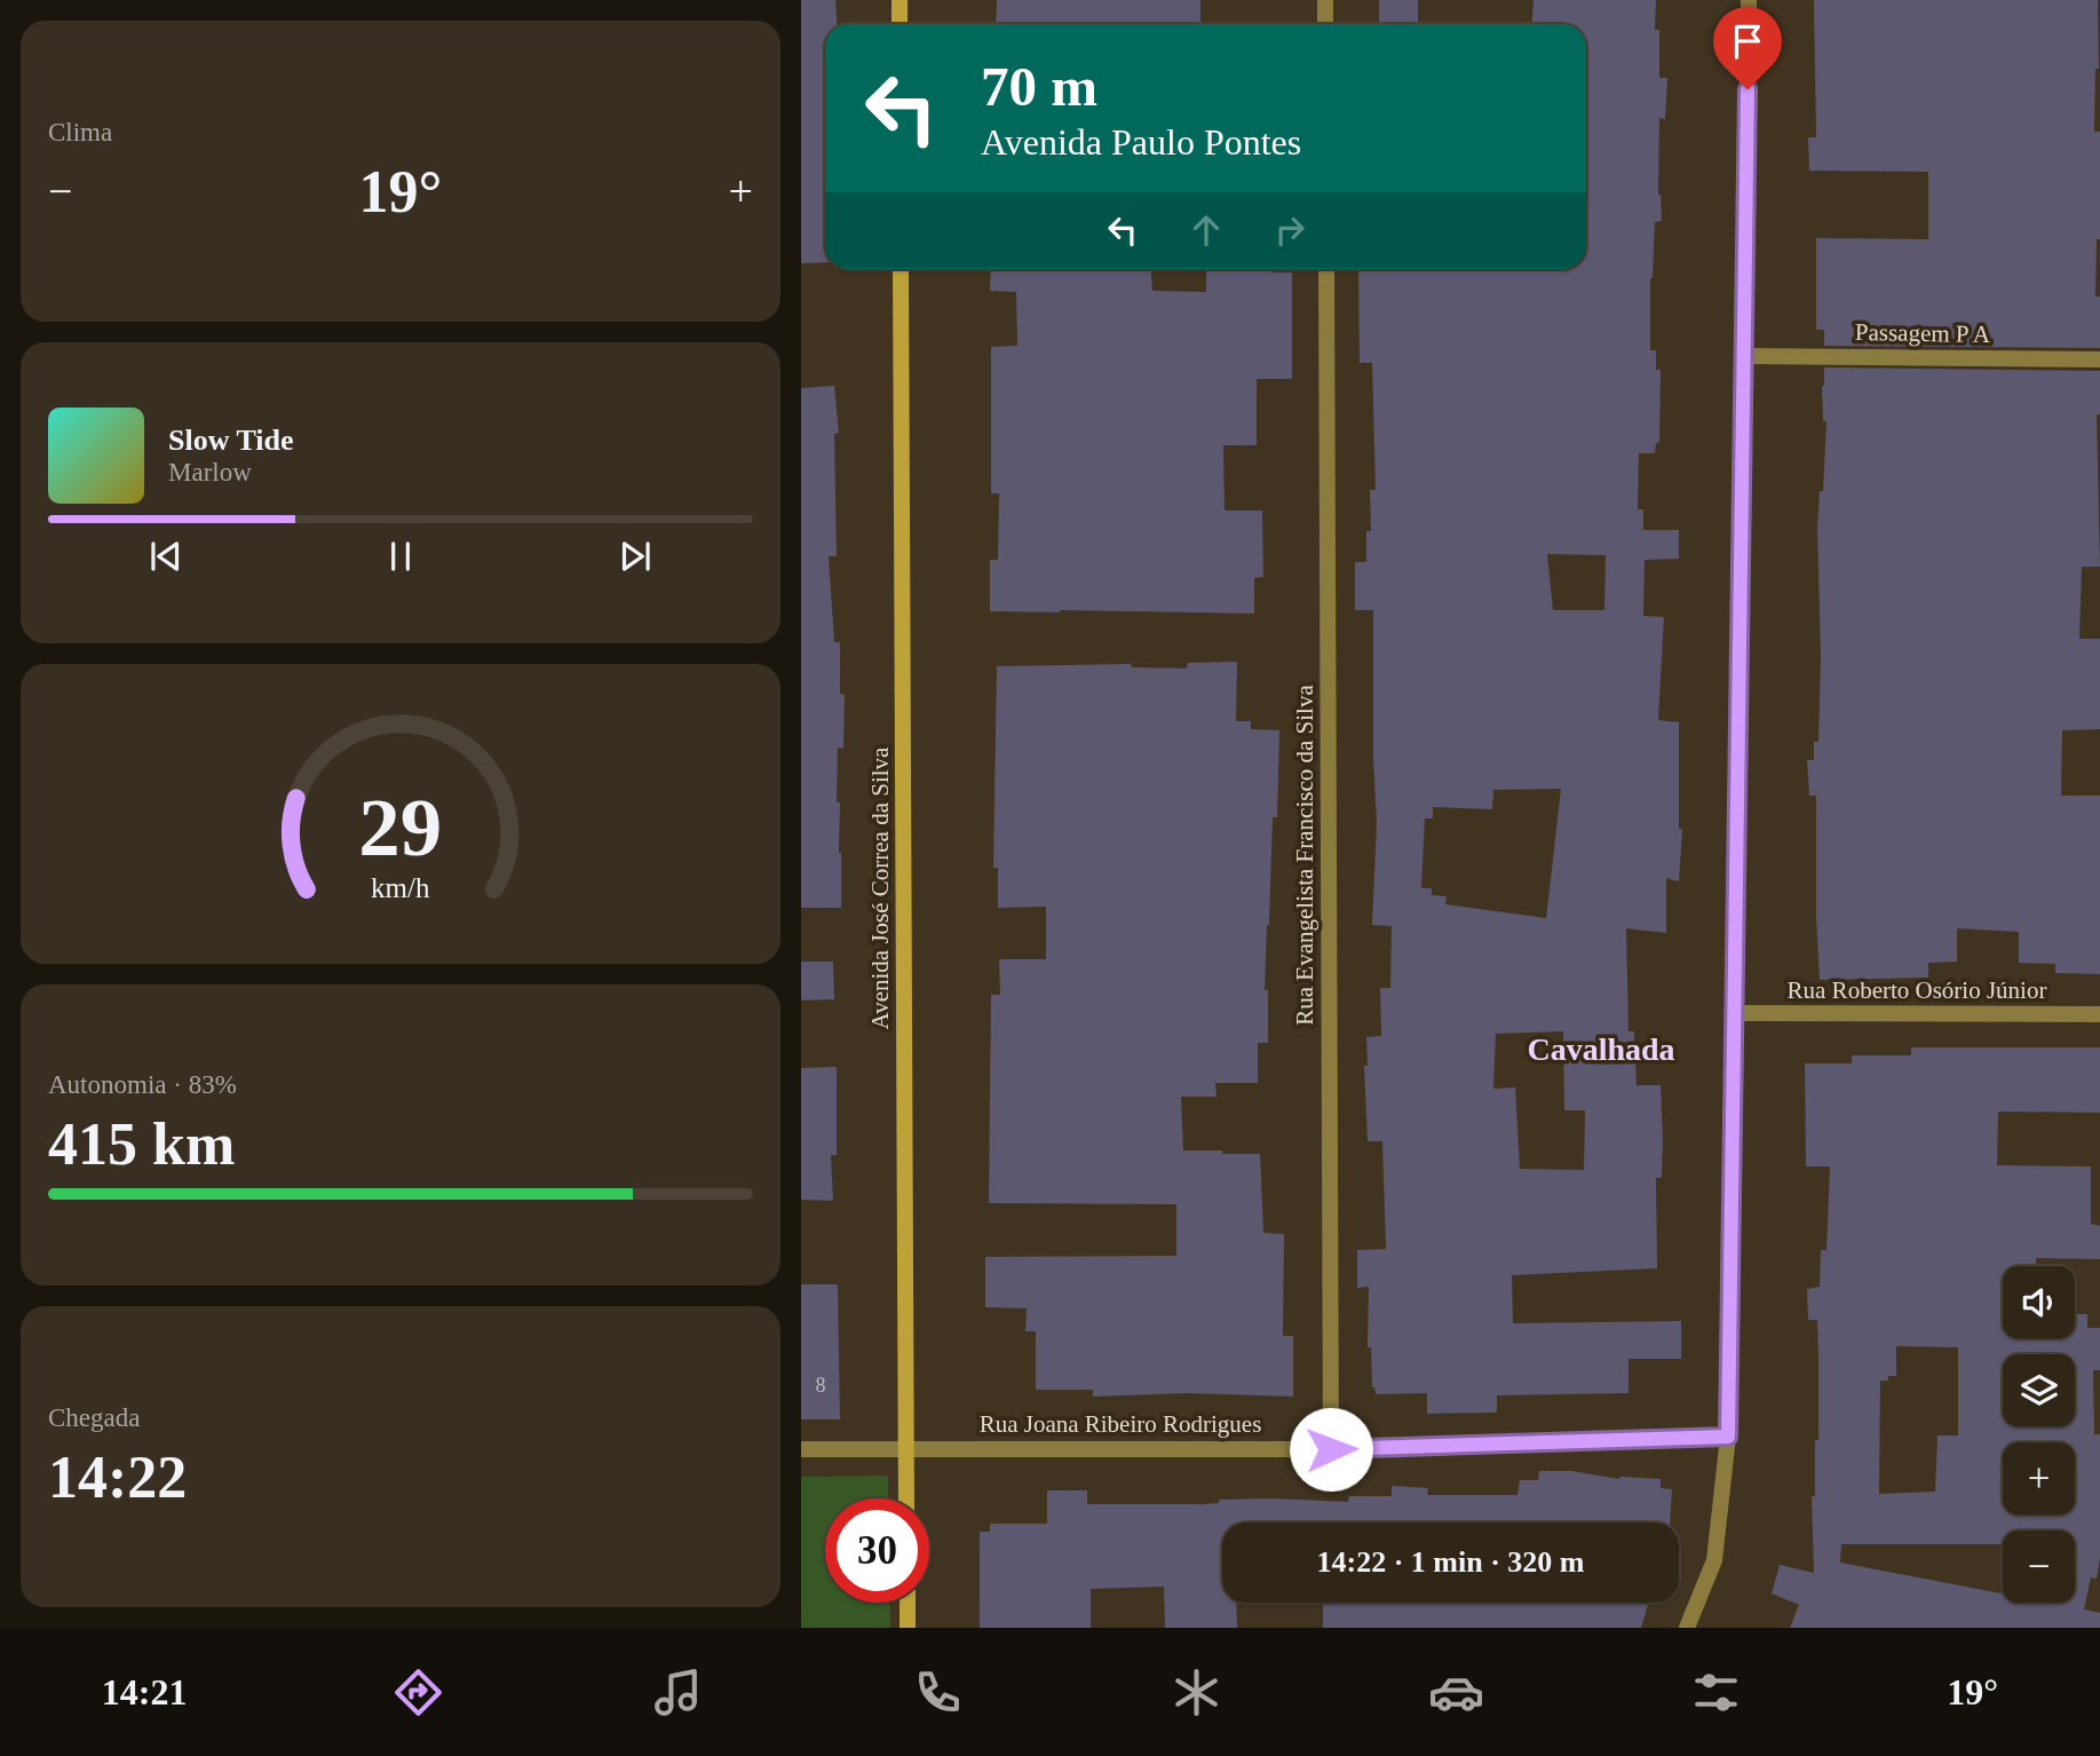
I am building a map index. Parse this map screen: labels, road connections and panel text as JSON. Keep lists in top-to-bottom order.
{
  "streets": {
    "street": [
      "Passagem P A",
      "Rua Evangelista Francisco da Silva",
      "Avenida José Correa da Silva",
      "Rua Roberto Osório Júnior",
      "Rua Joana Ribeiro Rodrigues"
    ]
  },
  "crossings": [
    ["Rua Evangelista Francisco da Silva", "Rua Joana Ribeiro Rodrigues"],
    ["Avenida José Correa da Silva", "Rua Joana Ribeiro Rodrigues"]
  ],
  "districts": ["Cavalhada"],
  "house_numbers": ["8"],
  "page": {
    "tile": [
      "Clima",
      ["Autonomia · 83%", "415 km"],
      ["Chegada", "14:22"]
    ],
    "turn": ["70 m", "Avenida Paulo Pontes"],
    "heat": ["−", "19°", "+"],
    "song": ["Slow Tide", "Marlow"],
    "map_buttons": ["+", "−"],
    "limit": "30",
    "trip": "14:22 · 1 min · 320 m",
    "tabs": ["14:21", "19°"],
    "gauge": ["29", "km/h"]
  }
}
